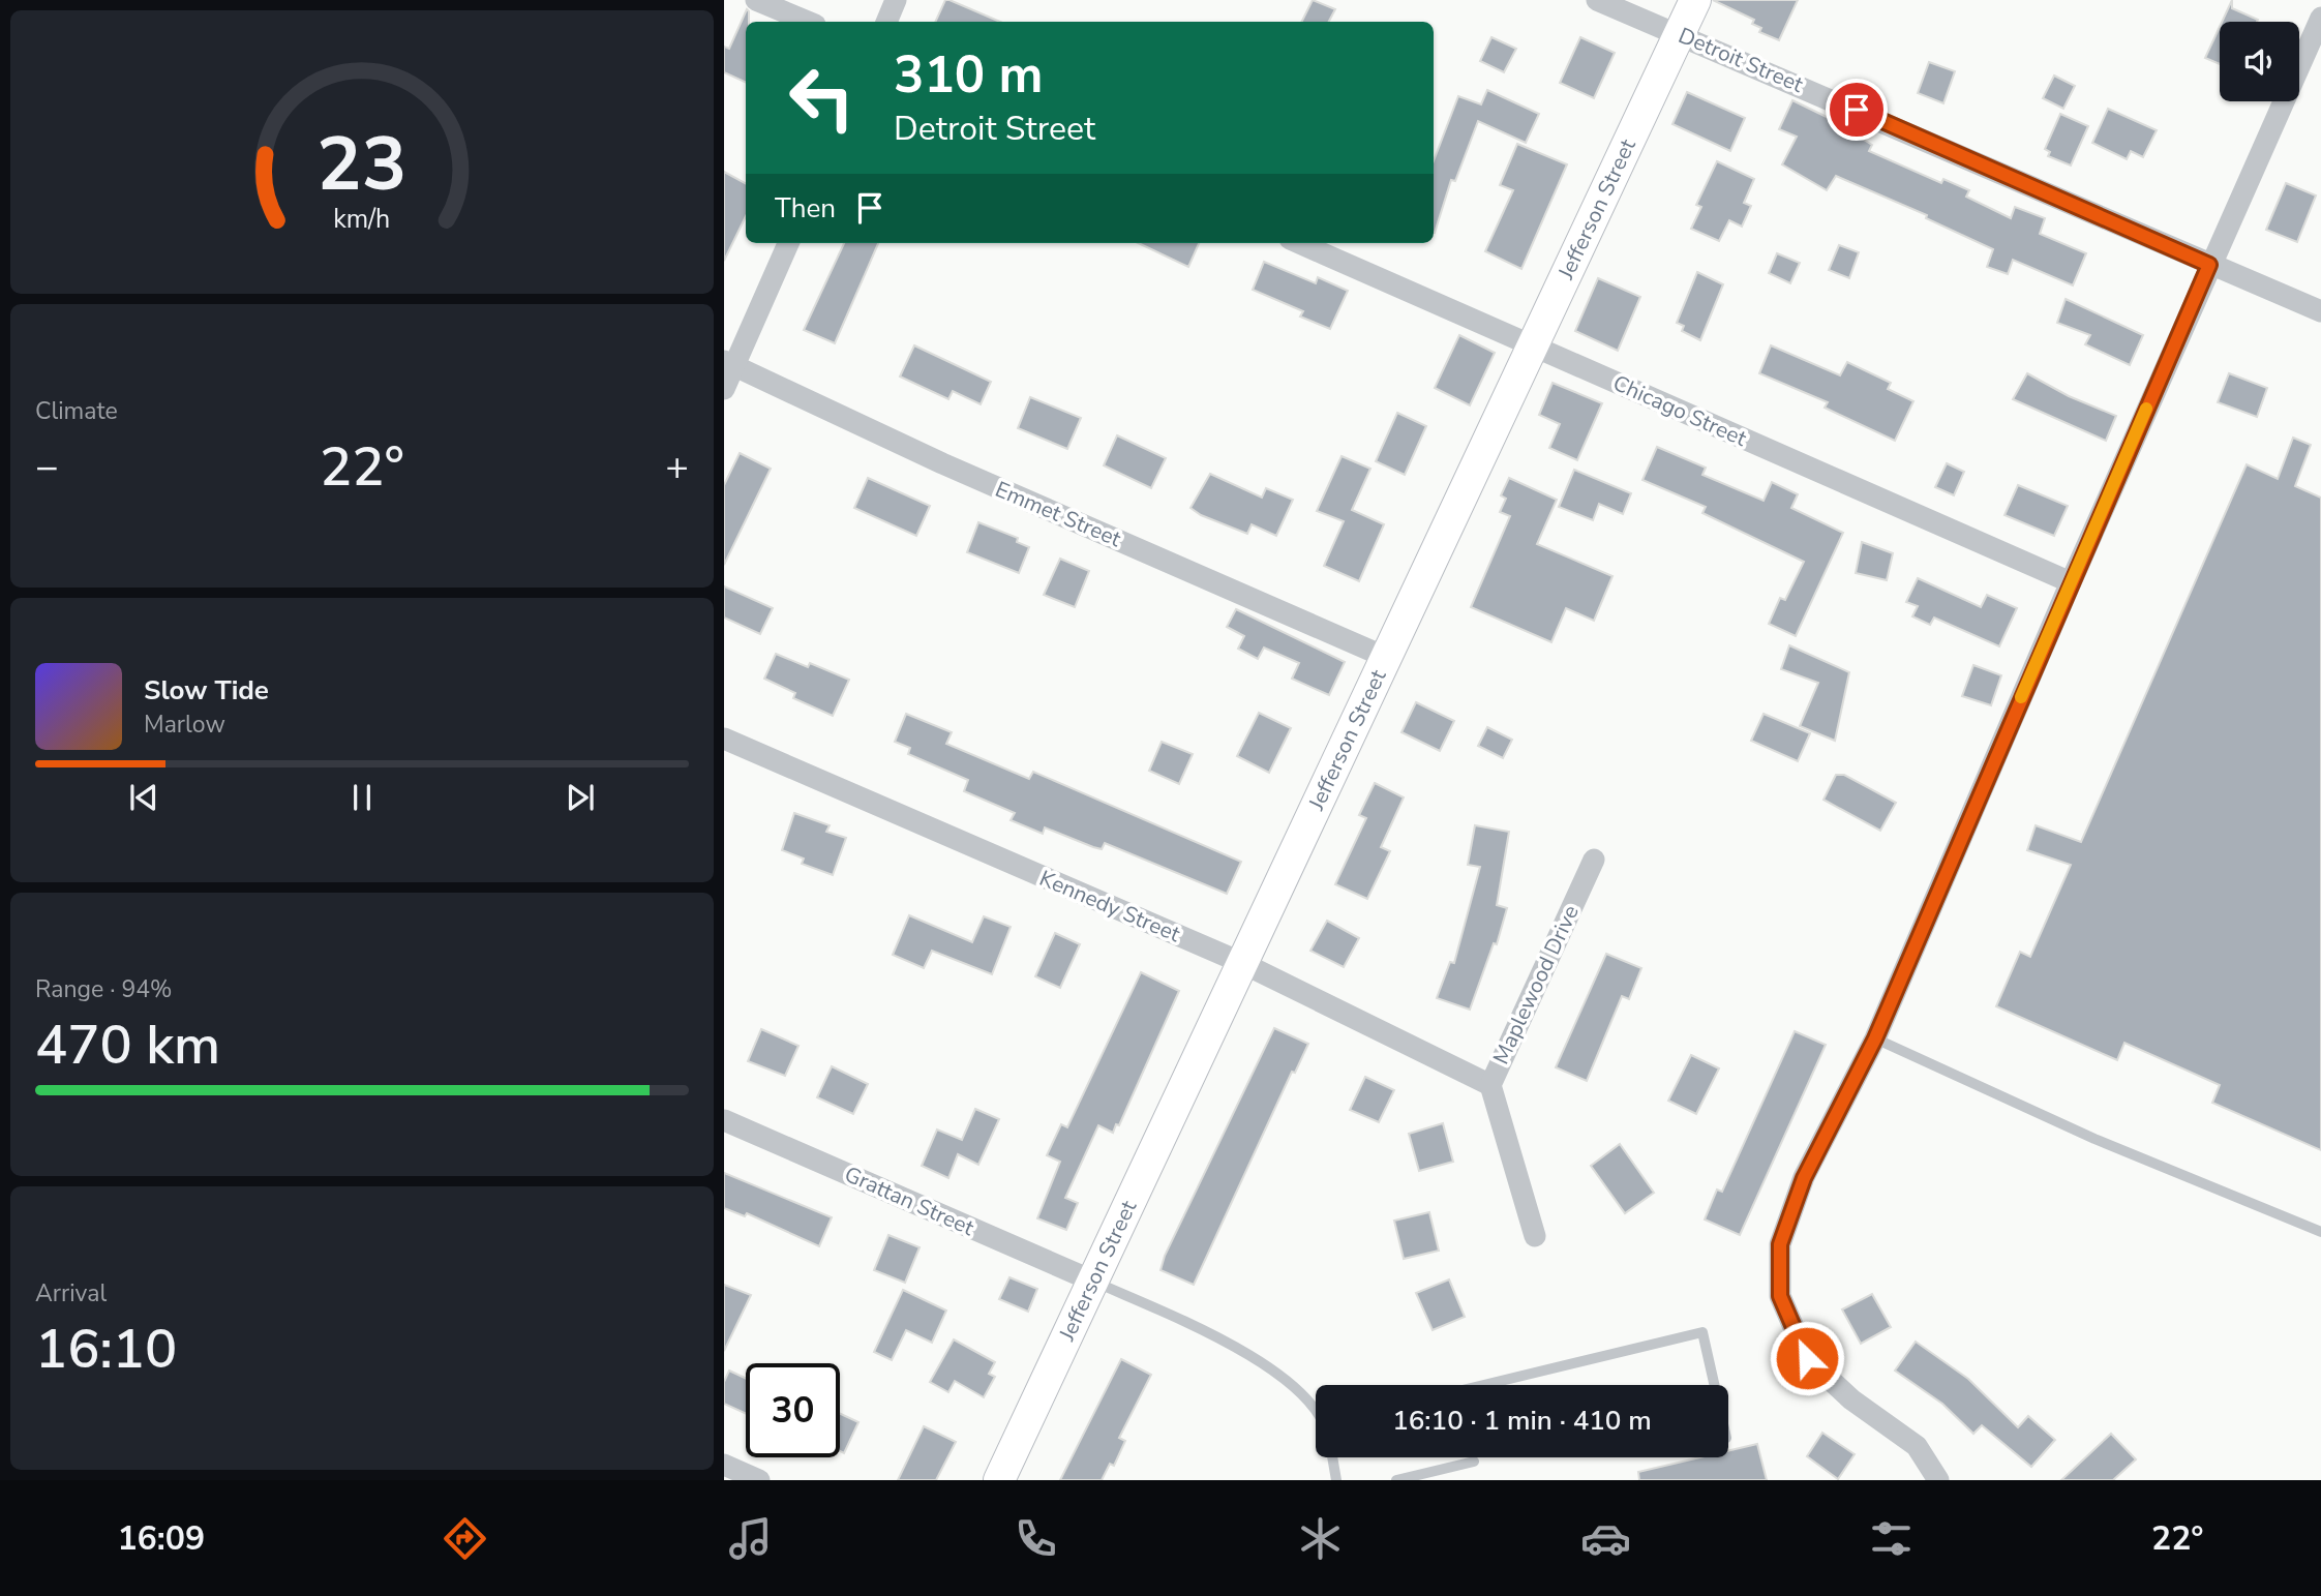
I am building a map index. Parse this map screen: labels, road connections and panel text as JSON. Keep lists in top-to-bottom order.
{
  "streets": {
    "street": [
      "Detroit Street",
      "Jefferson Street",
      "Chicago Street",
      "Emmet Street",
      "Kennedy Street",
      "Maplewood Drive",
      "Grattan Street"
    ]
  },
  "crossings": [
    ["Detroit Street", "Jefferson Street"],
    ["Jefferson Street", "Chicago Street"],
    ["Jefferson Street", "Emmet Street"],
    ["Jefferson Street", "Kennedy Street"],
    ["Jefferson Street", "Grattan Street"],
    ["Kennedy Street", "Maplewood Drive"]
  ],
  "page": {
    "turn": ["310 m", "Detroit Street"],
    "then": "Then",
    "tile": [
      "Climate",
      ["Range · 94%", "470 km"],
      ["Arrival", "16:10"]
    ],
    "heat": ["−", "22°", "+"],
    "song": ["Slow Tide", "Marlow"],
    "limit": "30",
    "trip": "16:10 · 1 min · 410 m",
    "tabs": ["16:09", "22°"],
    "gauge": ["23", "km/h"]
  }
}
